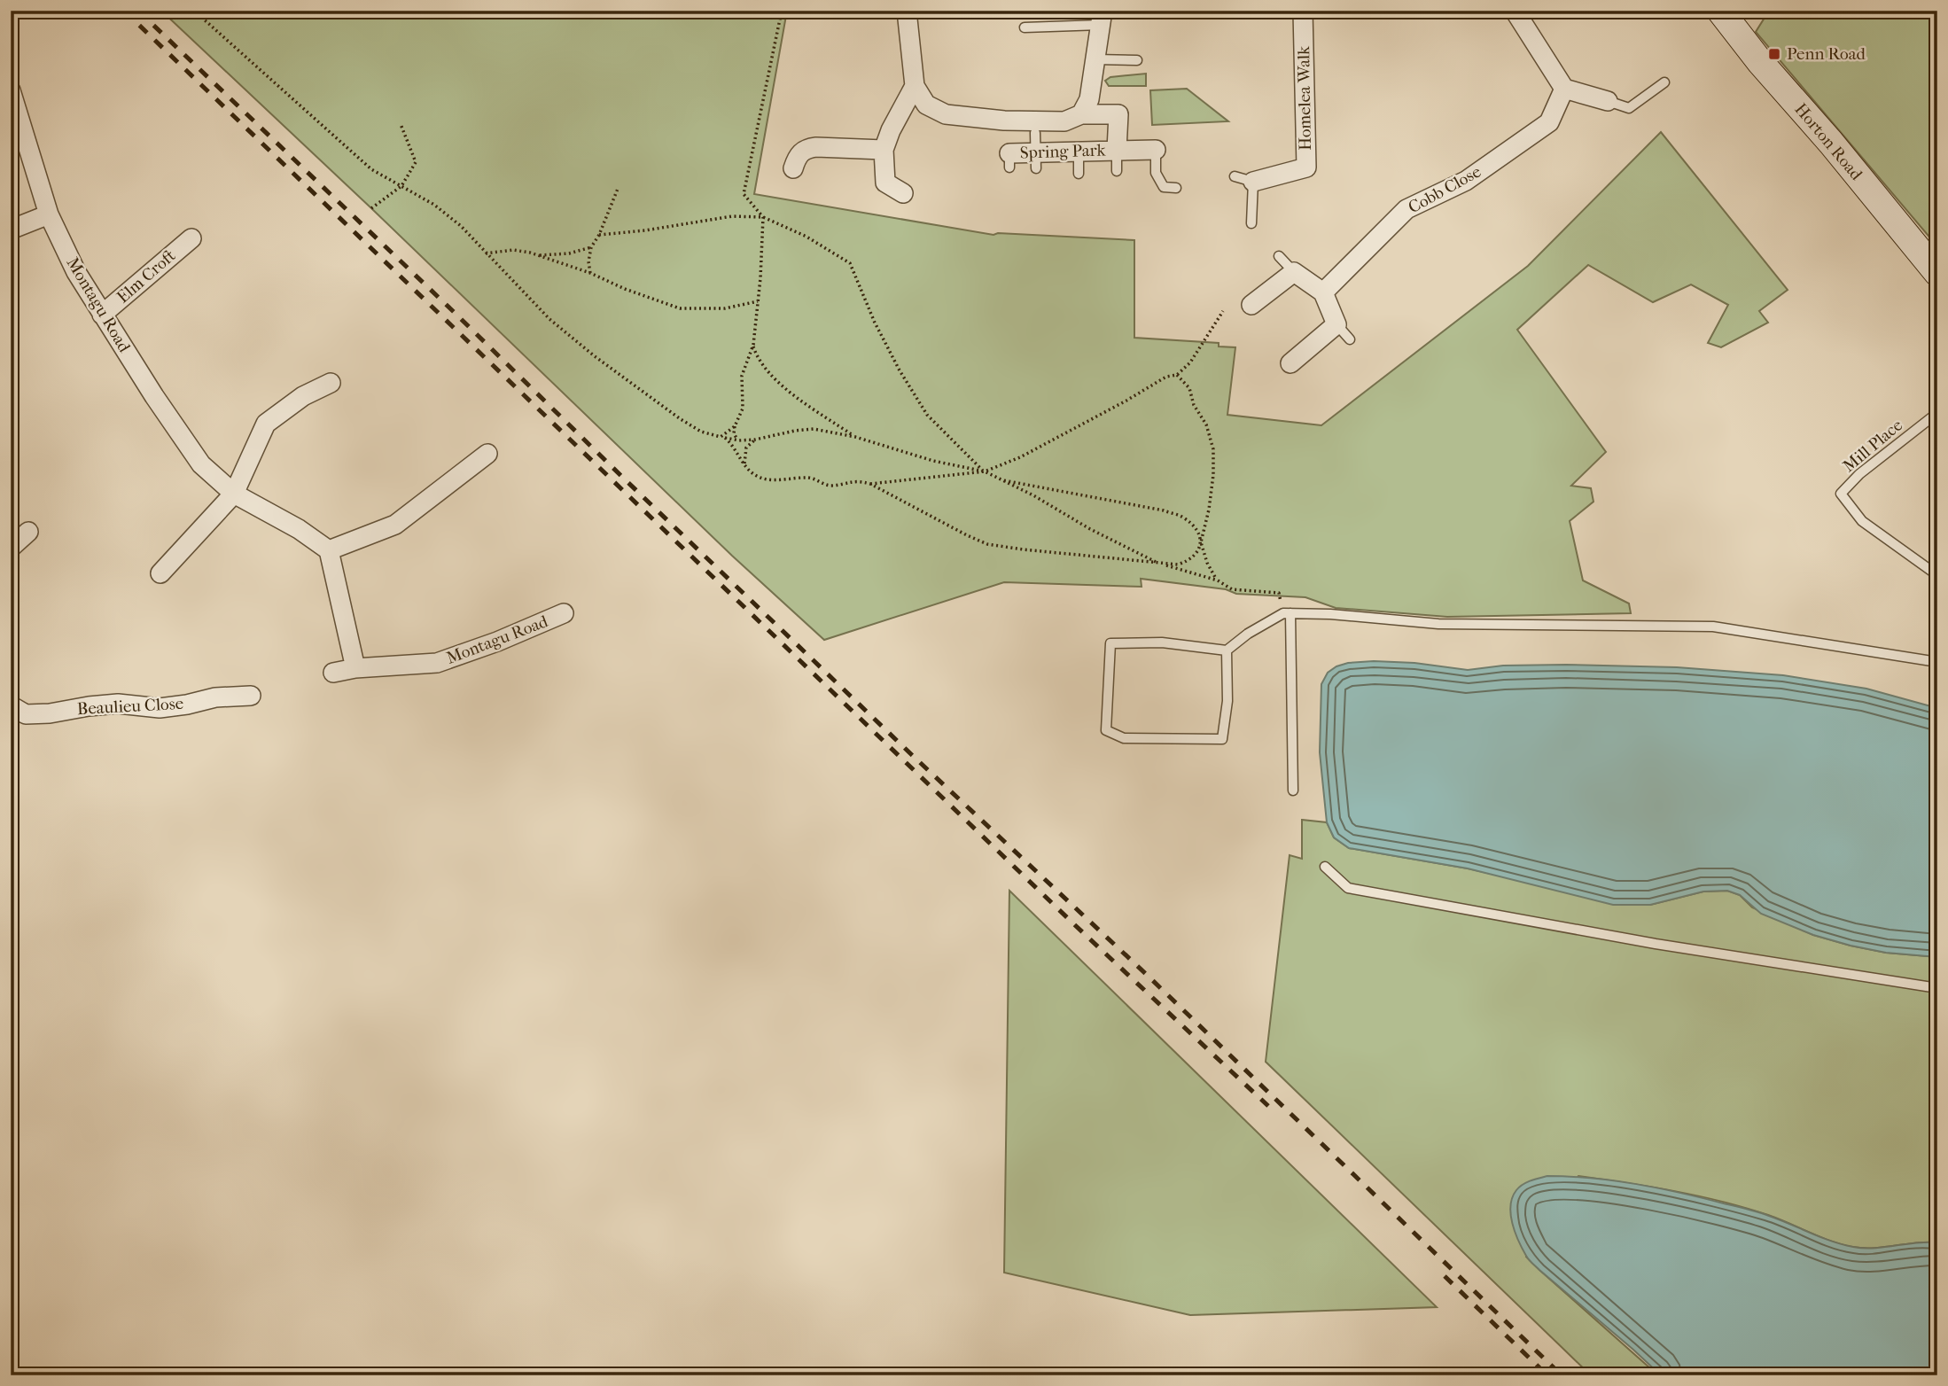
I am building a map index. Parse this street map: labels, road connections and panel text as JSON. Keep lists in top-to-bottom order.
{
  "streets": {
    "main road": ["Horton Road"],
    "street": [
      "Homelea Walk",
      "Spring Park",
      "Cobb Close",
      "Elm Croft",
      "Montagu Road",
      "Beaulieu Close"
    ],
    "lane": ["Mill Place"]
  },
  "crossings": [
    ["Elm Croft", "Montagu Road"]
  ],
  "places": {
    "transit": ["Penn Road"]
  }
}
